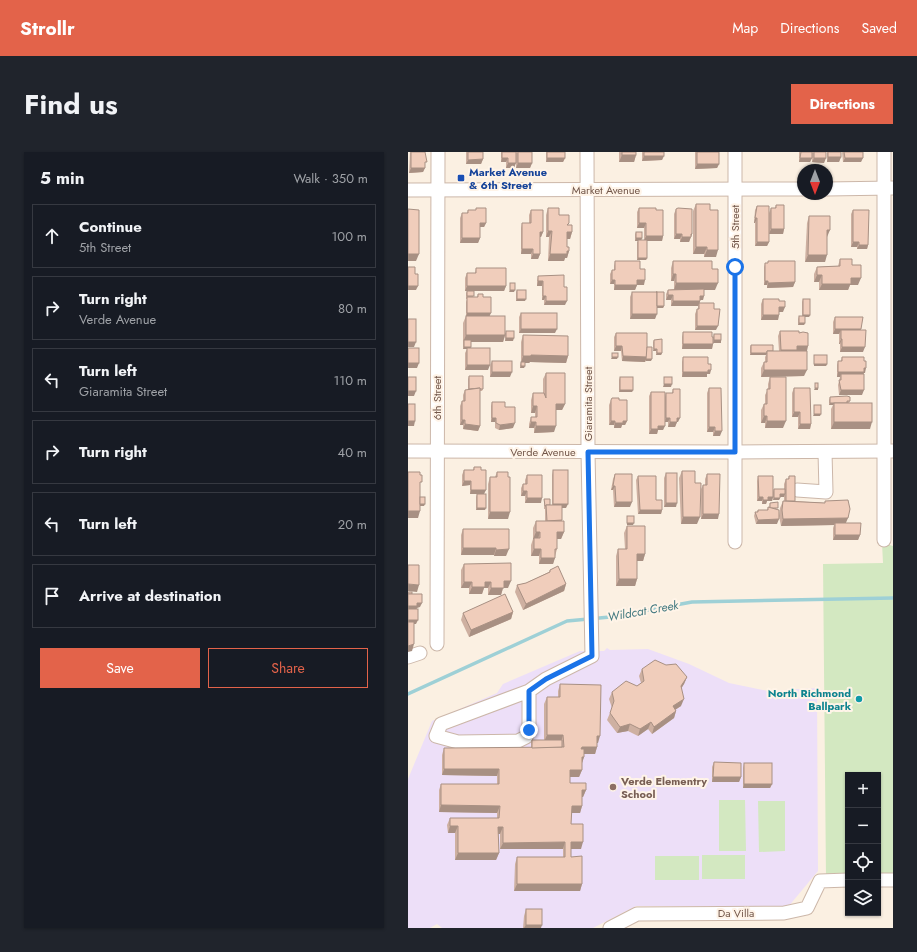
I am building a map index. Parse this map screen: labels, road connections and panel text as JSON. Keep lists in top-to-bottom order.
{
  "streets": {
    "street": [
      "Market Avenue",
      "5th Street",
      "6th Street",
      "Giaramita Street",
      "Verde Avenue",
      "Da Villa"
    ]
  },
  "crossings": [
    ["Market Avenue", "5th Street"],
    ["Market Avenue", "6th Street"],
    ["Market Avenue", "Giaramita Street"],
    ["5th Street", "Verde Avenue"],
    ["6th Street", "Verde Avenue"],
    ["Giaramita Street", "Verde Avenue"]
  ],
  "water": ["Wildcat Creek"],
  "places": {
    "transit": ["Market Avenue & 6th Street"],
    "other": ["North Richmond Ballpark", "Verde Elementry School"]
  },
  "north": "bottom",
  "page": {
    "header": "Strollr",
    "nav": ["Map", "Directions", "Saved"],
    "title": "Find us",
    "buttons": [
      "Directions",
      ["Save", "Share"]
    ],
    "heading": ["5 min", "Walk · 350 m"],
    "list": [
      ["Continue", "5th Street", "100 m"],
      ["Turn right", "Verde Avenue", "80 m"],
      ["Turn left", "Giaramita Street", "110 m"],
      ["Turn right", "40 m"],
      ["Turn left", "20 m"],
      "Arrive at destination"
    ],
    "map_buttons": ["+", "−"]
  }
}
